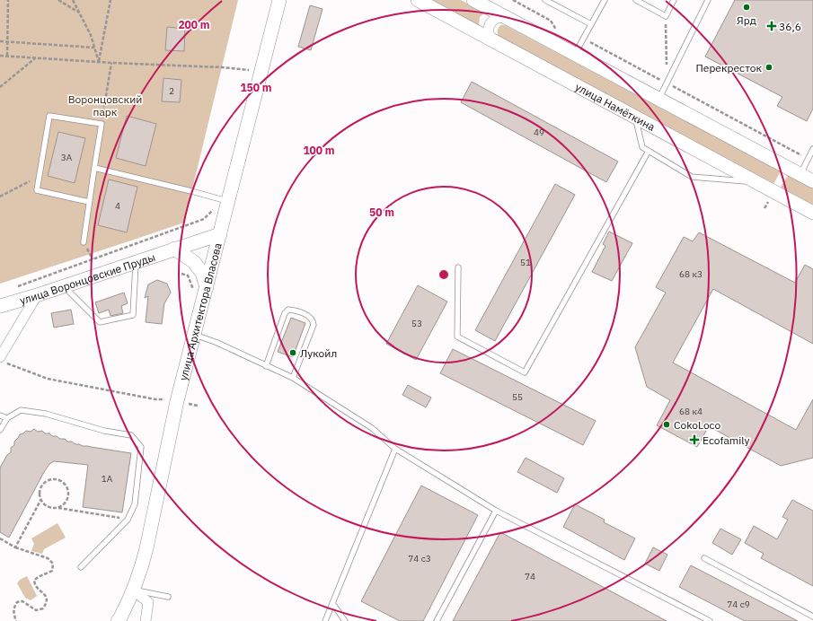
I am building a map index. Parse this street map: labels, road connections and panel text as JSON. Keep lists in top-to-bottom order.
{
  "streets": {
    "street": ["улица Намёткина", "улица Воронцовские Пруды", "улица Архитектора Власова"]
  },
  "crossings": [
    ["улица Воронцовские Пруды", "улица Архитектора Власова"]
  ],
  "parks": ["Воронцовский парк"],
  "places": {
    "other": [
      "Ярд",
      "Перекресток",
      "Лукойл",
      "CokoLoco"
    ],
    "health": ["36,6", "Ecofamily"]
  },
  "house_numbers": [
    "2",
    "49",
    "3А",
    "4",
    "51",
    "68 к3",
    "53",
    "55",
    "68 к4",
    "1А",
    "74 с3",
    "74",
    "74 с9"
  ],
  "rings": [
    "200 m",
    "150 m",
    "100 m",
    "50 m"
  ]
}
